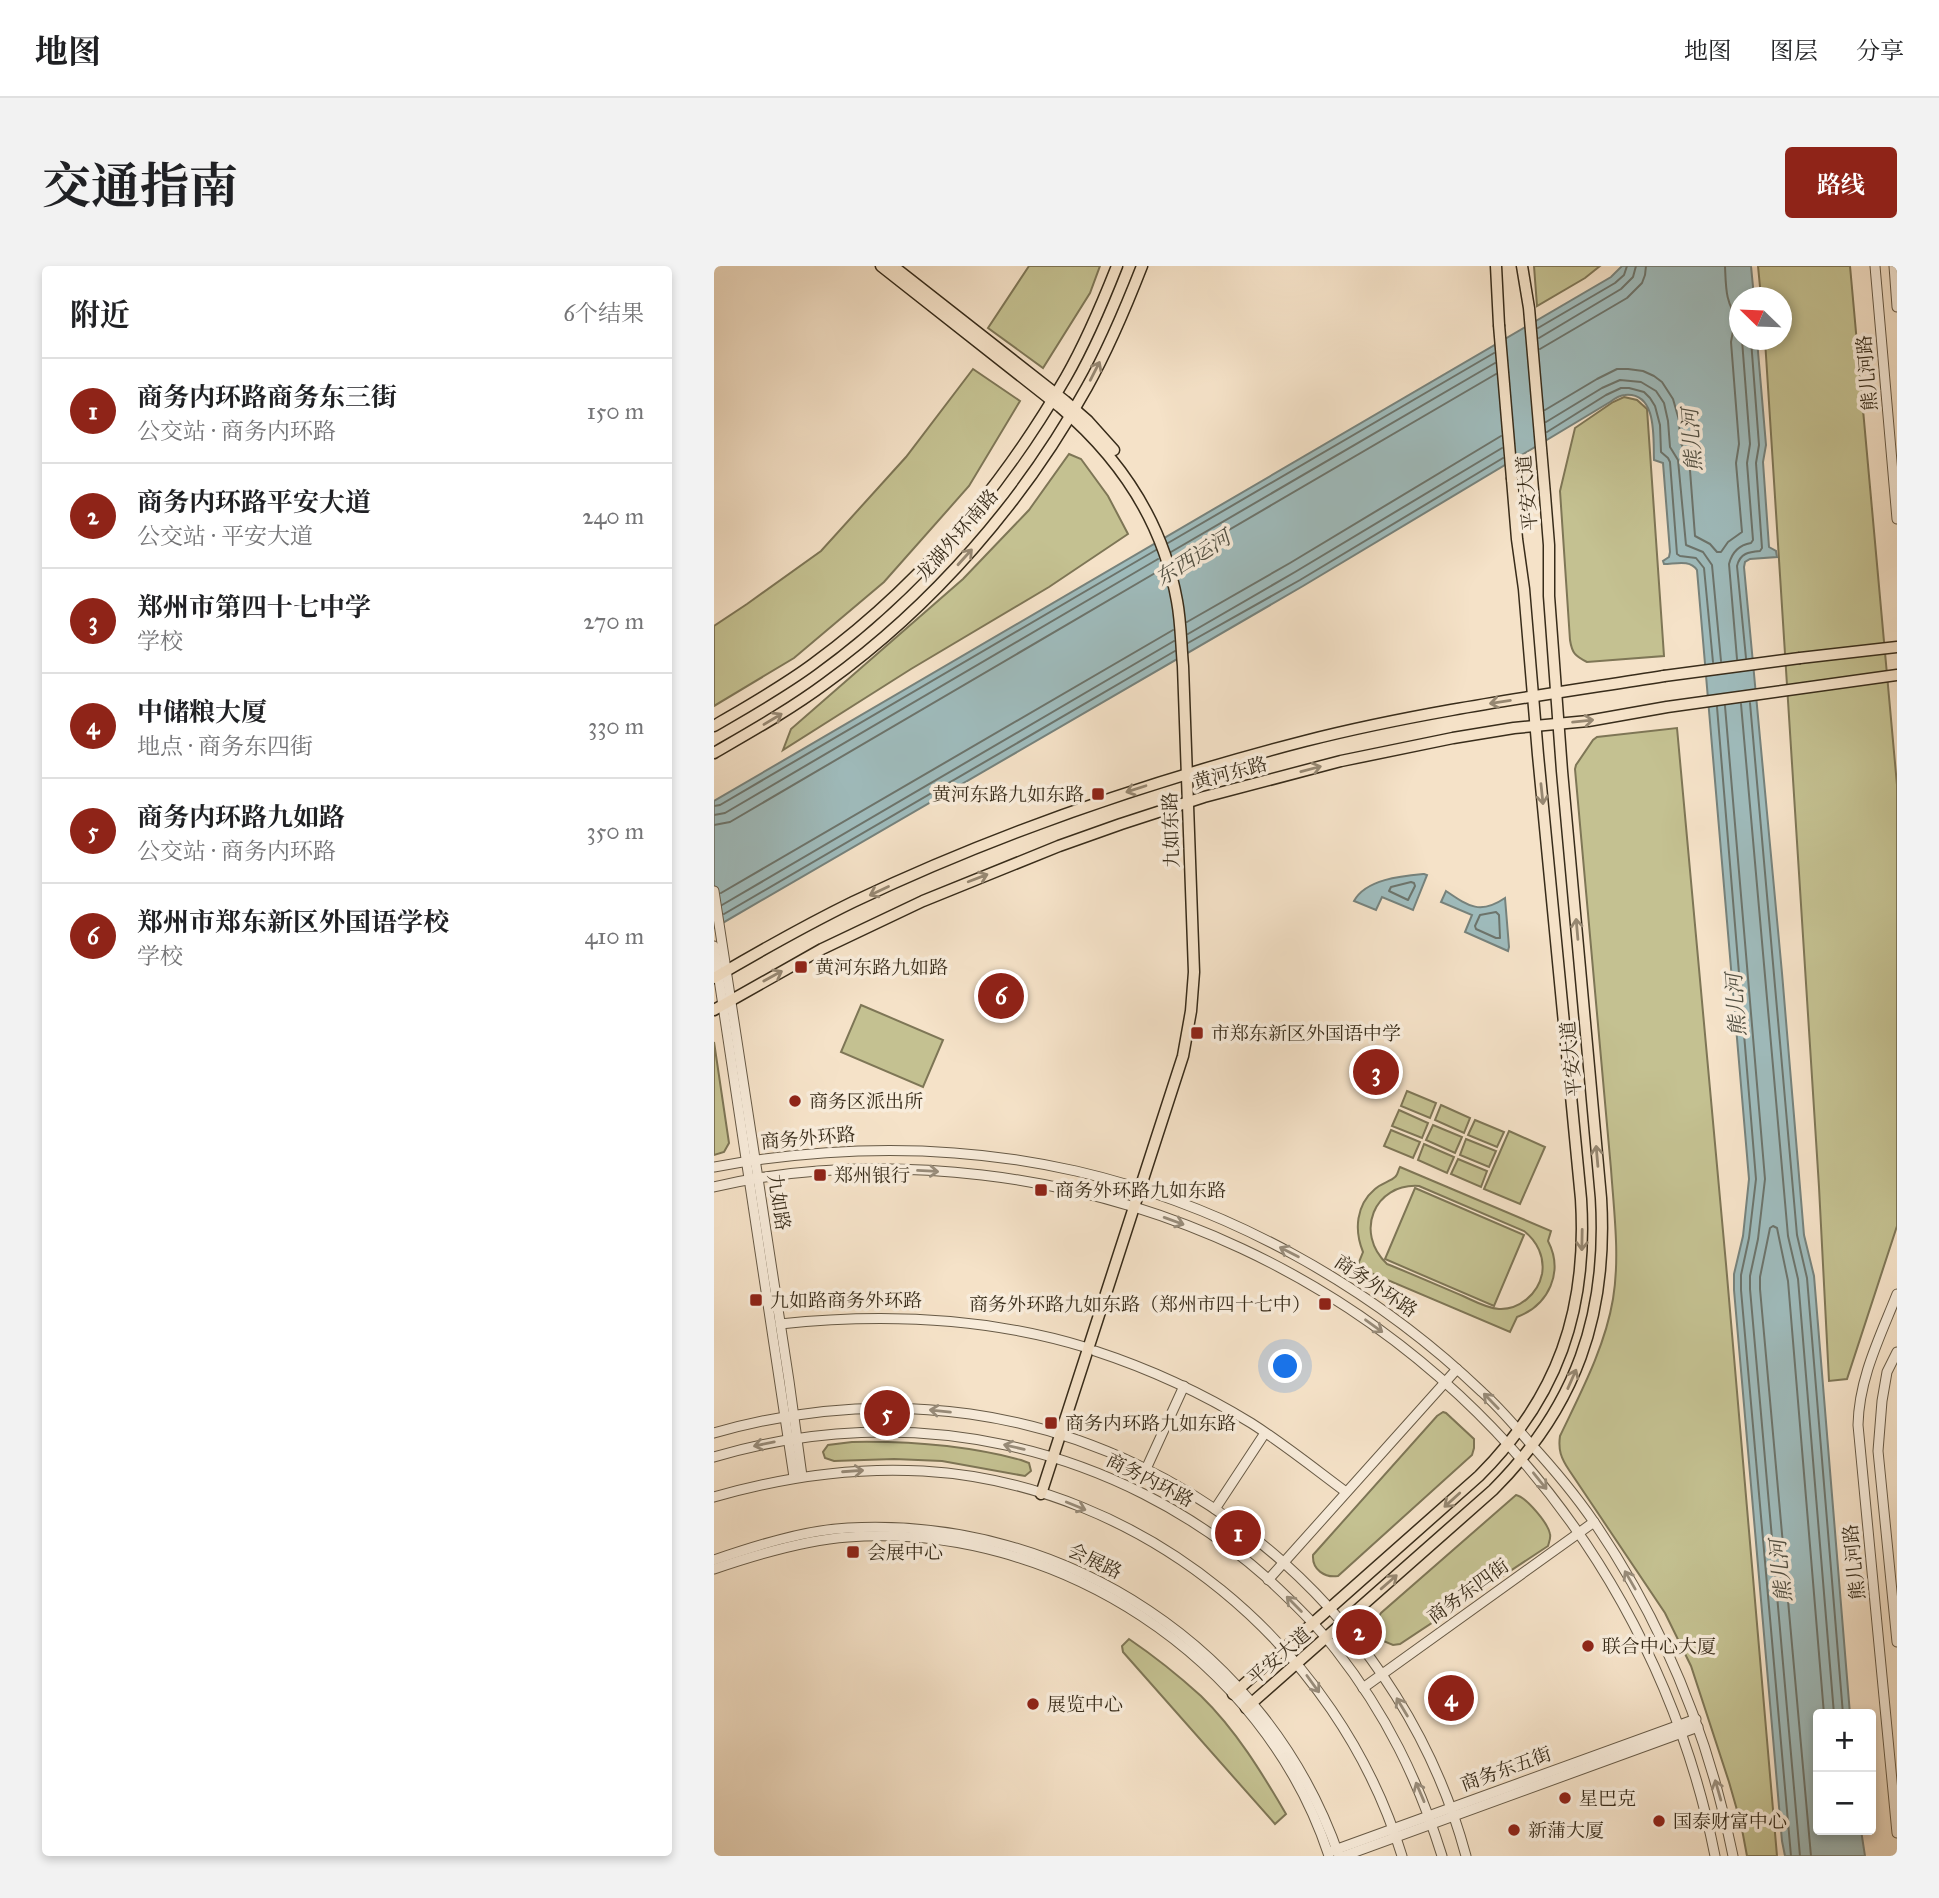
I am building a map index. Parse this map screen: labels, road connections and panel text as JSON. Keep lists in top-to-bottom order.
{
  "streets": {
    "main road": [
      "平安大道",
      "龙湖外环南路",
      "黄河东路",
      "九如东路"
    ],
    "street": [
      "熊儿河路",
      "商务外环路",
      "九如路",
      "商务内环路",
      "会展路",
      "商务东四街",
      "商务东五街"
    ]
  },
  "crossings": [
    ["平安大道", "黄河东路"],
    ["平安大道", "商务外环路"],
    ["平安大道", "商务内环路"],
    ["平安大道", "会展路"],
    ["龙湖外环南路", "九如东路"],
    ["黄河东路", "九如东路"],
    ["黄河东路", "九如路"],
    ["九如东路", "商务外环路"],
    ["九如东路", "商务内环路"],
    ["商务外环路", "九如路"],
    ["商务外环路", "商务东四街"],
    ["商务外环路", "商务东五街"],
    ["九如路", "商务内环路"],
    ["商务内环路", "商务东四街"],
    ["商务内环路", "商务东五街"],
    ["会展路", "商务东五街"]
  ],
  "water": ["熊儿河", "东西运河"],
  "places": {
    "transit": [
      "黄河东路九如东路",
      "黄河东路九如路",
      "市郑东新区外国语中学",
      "郑州银行",
      "商务外环路九如东路",
      "九如路商务外环路",
      "商务外环路九如东路（郑州市四十七中）",
      "商务内环路九如东路",
      "会展中心"
    ],
    "other": [
      "商务区派出所",
      "联合中心大厦",
      "展览中心",
      "星巴克",
      "国泰财富中心",
      "新蒲大厦"
    ]
  },
  "north": "top left",
  "page": {
    "header": "地图",
    "nav": ["地图", "图层", "分享"],
    "title": "交通指南",
    "buttons": "路线",
    "heading": ["附近", "6个结果"],
    "list": [
      {
        "mark": "1",
        "name": "商务内环路商务东三街",
        "note": "公交站 · 商务内环路",
        "value": "150 m"
      },
      {
        "mark": "2",
        "name": "商务内环路平安大道",
        "note": "公交站 · 平安大道",
        "value": "240 m"
      },
      {
        "mark": "3",
        "name": "郑州市第四十七中学",
        "note": "学校",
        "value": "270 m"
      },
      {
        "mark": "4",
        "name": "中储粮大厦",
        "note": "地点 · 商务东四街",
        "value": "330 m"
      },
      {
        "mark": "5",
        "name": "商务内环路九如路",
        "note": "公交站 · 商务内环路",
        "value": "350 m"
      },
      {
        "mark": "6",
        "name": "郑州市郑东新区外国语学校",
        "note": "学校",
        "value": "410 m"
      }
    ],
    "pins": [
      "6",
      "3",
      "5",
      "1",
      "2",
      "4"
    ],
    "map_buttons": ["+", "−"]
  }
}
